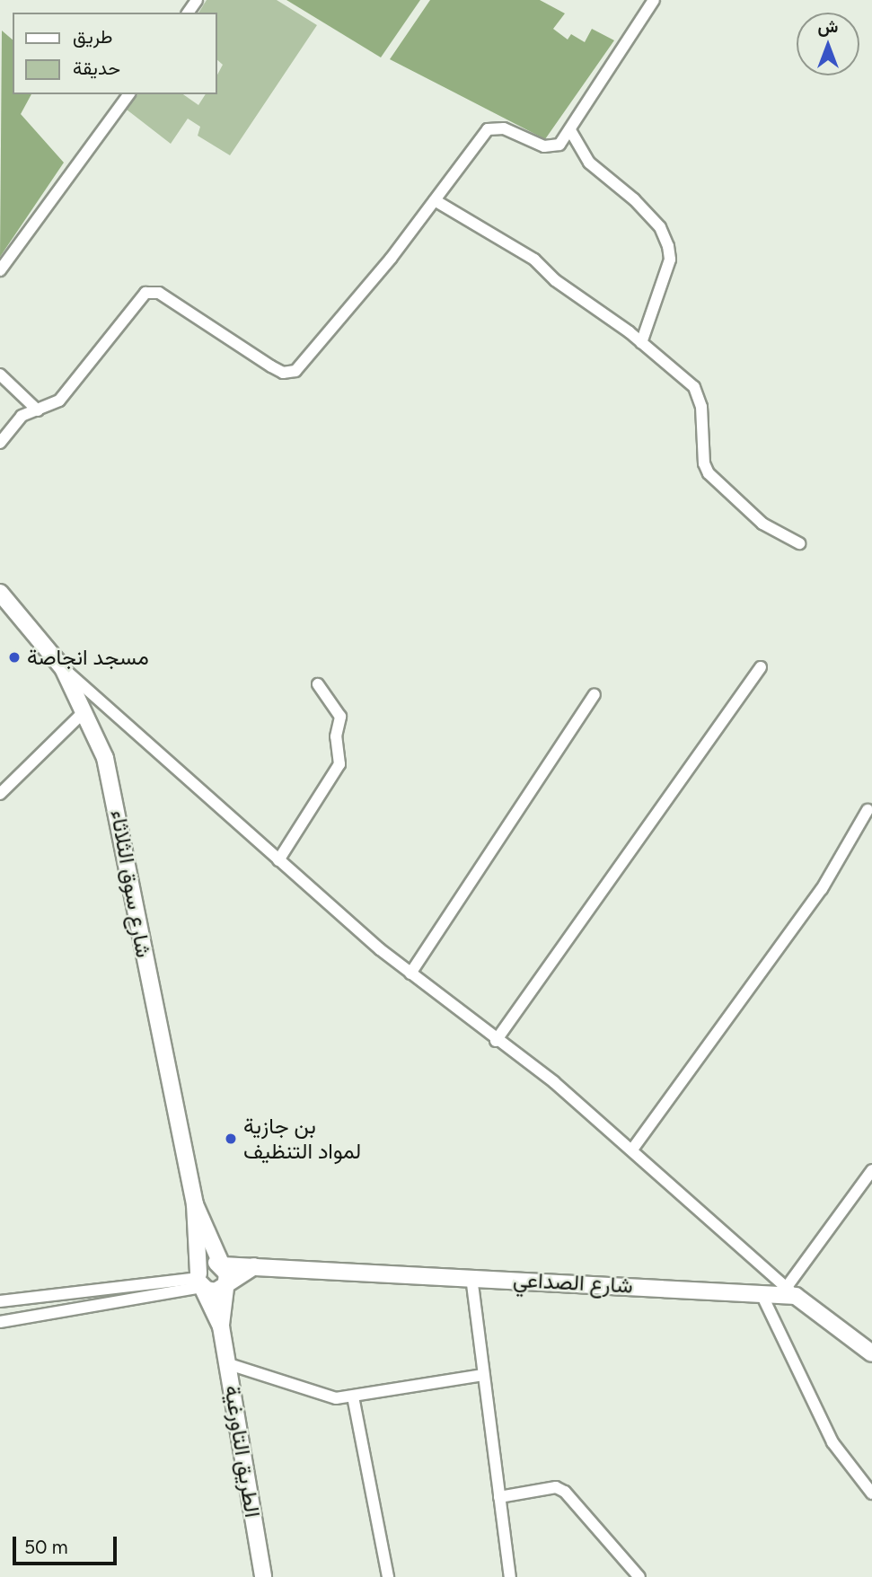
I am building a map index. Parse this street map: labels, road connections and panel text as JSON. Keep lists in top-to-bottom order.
{
  "streets": {
    "street": ["شارع سوق الثلاثاء", "شارع الصداعي", "الطريق التاورغية"]
  },
  "places": ["مسجد انجاصة", "بن جازية لمواد التنظيف"],
  "legend": ["طريق", "حديقة"],
  "scale_bar": "50 m",
  "north": "top"
}
